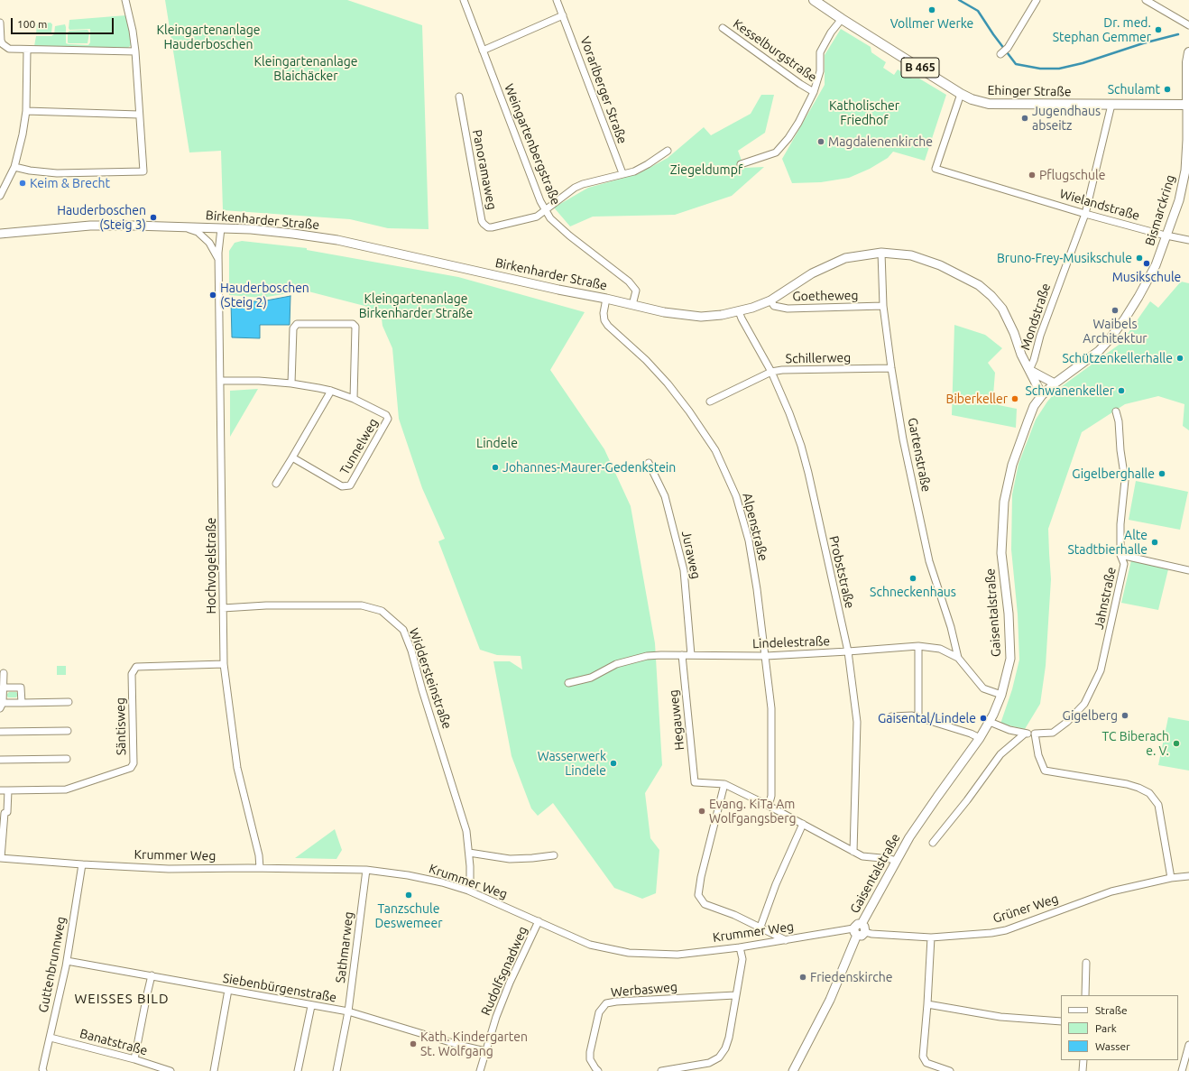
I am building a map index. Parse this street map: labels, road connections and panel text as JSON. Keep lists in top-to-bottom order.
{
  "streets": {
    "main road": [
      "B 465",
      "Ehinger Straße",
      "Bismarckring",
      "Birkenharder Straße",
      "Gaisentalstraße"
    ],
    "street": [
      "Kesselburgstraße",
      "Vorarlberger Straße",
      "Weingartenbergstraße",
      "Panoramaweg",
      "Wielandstraße",
      "Goetheweg",
      "Mondstraße",
      "Schillerweg",
      "Tunnelweg",
      "Gartenstraße",
      "Alpenstraße",
      "Juraweg",
      "Hochvogelstraße",
      "Probststraße",
      "Jahnstraße",
      "Lindelestraße",
      "Widdersteinstraße",
      "Hegauweg",
      "Säntisweg",
      "Krummer Weg",
      "Grüner Weg",
      "Sathmarweg",
      "Guttenbrunnweg",
      "Rudolfsgnadweg",
      "Siebenbürgenstraße",
      "Werbasweg",
      "Banatstraße"
    ]
  },
  "crossings": [
    ["Ehinger Straße", "Wielandstraße"],
    ["Ehinger Straße", "Bismarckring"],
    ["Ehinger Straße", "Mondstraße"],
    ["Weingartenbergstraße", "Panoramaweg"],
    ["Weingartenbergstraße", "Birkenharder Straße"],
    ["Wielandstraße", "Bismarckring"],
    ["Wielandstraße", "Mondstraße"],
    ["Bismarckring", "Birkenharder Straße"],
    ["Bismarckring", "Gaisentalstraße"],
    ["Birkenharder Straße", "Goetheweg"],
    ["Birkenharder Straße", "Mondstraße"],
    ["Birkenharder Straße", "Gartenstraße"],
    ["Birkenharder Straße", "Alpenstraße"],
    ["Birkenharder Straße", "Hochvogelstraße"],
    ["Birkenharder Straße", "Probststraße"],
    ["Birkenharder Straße", "Gaisentalstraße"],
    ["Goetheweg", "Gartenstraße"],
    ["Schillerweg", "Gartenstraße"],
    ["Schillerweg", "Probststraße"],
    ["Gartenstraße", "Lindelestraße"],
    ["Alpenstraße", "Lindelestraße"],
    ["Juraweg", "Lindelestraße"],
    ["Hochvogelstraße", "Widdersteinstraße"],
    ["Hochvogelstraße", "Säntisweg"],
    ["Hochvogelstraße", "Krummer Weg"],
    ["Probststraße", "Lindelestraße"],
    ["Jahnstraße", "Gaisentalstraße"],
    ["Gaisentalstraße", "Lindelestraße"],
    ["Gaisentalstraße", "Krummer Weg"],
    ["Gaisentalstraße", "Grüner Weg"],
    ["Lindelestraße", "Hegauweg"],
    ["Widdersteinstraße", "Krummer Weg"],
    ["Krummer Weg", "Sathmarweg"],
    ["Krummer Weg", "Guttenbrunnweg"],
    ["Krummer Weg", "Rudolfsgnadweg"],
    ["Sathmarweg", "Siebenbürgenstraße"],
    ["Guttenbrunnweg", "Siebenbürgenstraße"],
    ["Guttenbrunnweg", "Banatstraße"],
    ["Rudolfsgnadweg", "Siebenbürgenstraße"]
  ],
  "districts": ["WEISSES BILD"],
  "parks": [
    "Kleingartenanlage Hauderboschen",
    "Kleingartenanlage Blaichäcker",
    "Katholischer Friedhof",
    "Ziegeldumpf",
    "Kleingartenanlage Birkenharder Straße",
    "Lindele"
  ],
  "places": [
    "Vollmer Werke",
    "Dr. med. Stephan Gemmer",
    "Schulamt",
    "Jugendhaus abseitz",
    "Magdalenenkirche",
    "Pflugschule",
    "Keim & Brecht",
    "Hauderboschen (Steig 3)",
    "Bruno-Frey-Musikschule",
    "Musikschule",
    "Hauderboschen (Steig 2)",
    "Waibels Architektur",
    "Schützenkellerhalle",
    "Schwanenkeller",
    "Biberkeller",
    "Johannes-Maurer-Gedenkstein",
    "Gigelberghalle",
    "Alte Stadtbierhalle",
    "Schneckenhaus",
    "Gigelberg",
    "Gaisental/Lindele",
    "TC Biberach e. V.",
    "Wasserwerk Lindele",
    "Evang. KiTa Am Wolfgangsberg",
    "Tanzschule Deswemeer",
    "Friedenskirche",
    "Kath. Kindergarten St. Wolfgang"
  ],
  "legend": ["Straße", "Park", "Wasser"],
  "scale_bar": "100 m"
}
